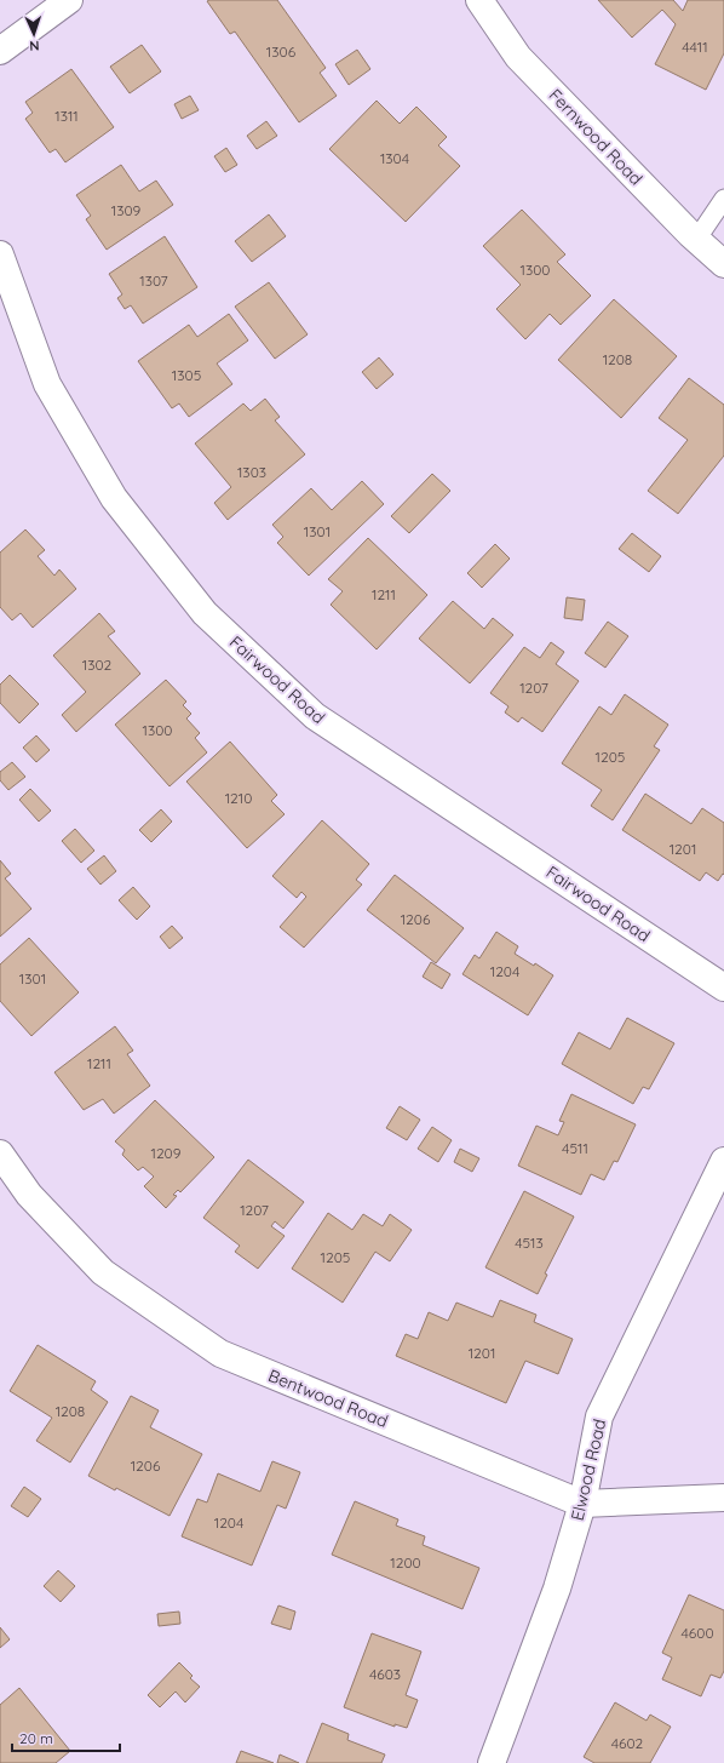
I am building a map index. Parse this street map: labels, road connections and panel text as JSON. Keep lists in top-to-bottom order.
{
  "streets": {
    "street": [
      "Fernwood Road",
      "Fairwood Road",
      "Bentwood Road",
      "Elwood Road"
    ]
  },
  "crossings": [
    ["Bentwood Road", "Elwood Road"]
  ],
  "house_numbers": [
    "4411",
    "1306",
    "1311",
    "1304",
    "1309",
    "1300",
    "1307",
    "1208",
    "1305",
    "1303",
    "1301",
    "1211",
    "1302",
    "1207",
    "1300",
    "1205",
    "1210",
    "1201",
    "1206",
    "1204",
    "1301",
    "1211",
    "4511",
    "1209",
    "1207",
    "4513",
    "1205",
    "1201",
    "1208",
    "1206",
    "1204",
    "1200",
    "4600",
    "4603",
    "4602"
  ],
  "scale_bar": "20 m",
  "north": "bottom"
}
